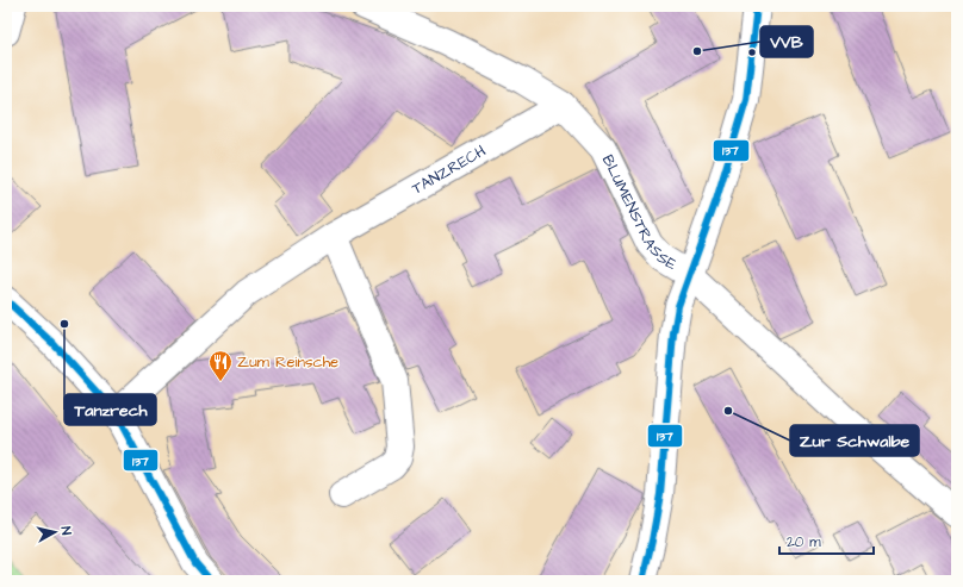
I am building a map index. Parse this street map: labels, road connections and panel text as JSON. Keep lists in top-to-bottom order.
{
  "streets": {
    "street": ["TANZRECH", "BLUMENSTRASSE"]
  },
  "crossings": [
    ["TANZRECH", "BLUMENSTRASSE"]
  ],
  "places": {
    "other": ["VVB", "Tanzrech", "Zur Schwalbe"],
    "restaurant": ["Zum Reinsche"]
  },
  "lines": ["transit line 137"],
  "scale_bar": "20 m",
  "north": "right"
}
